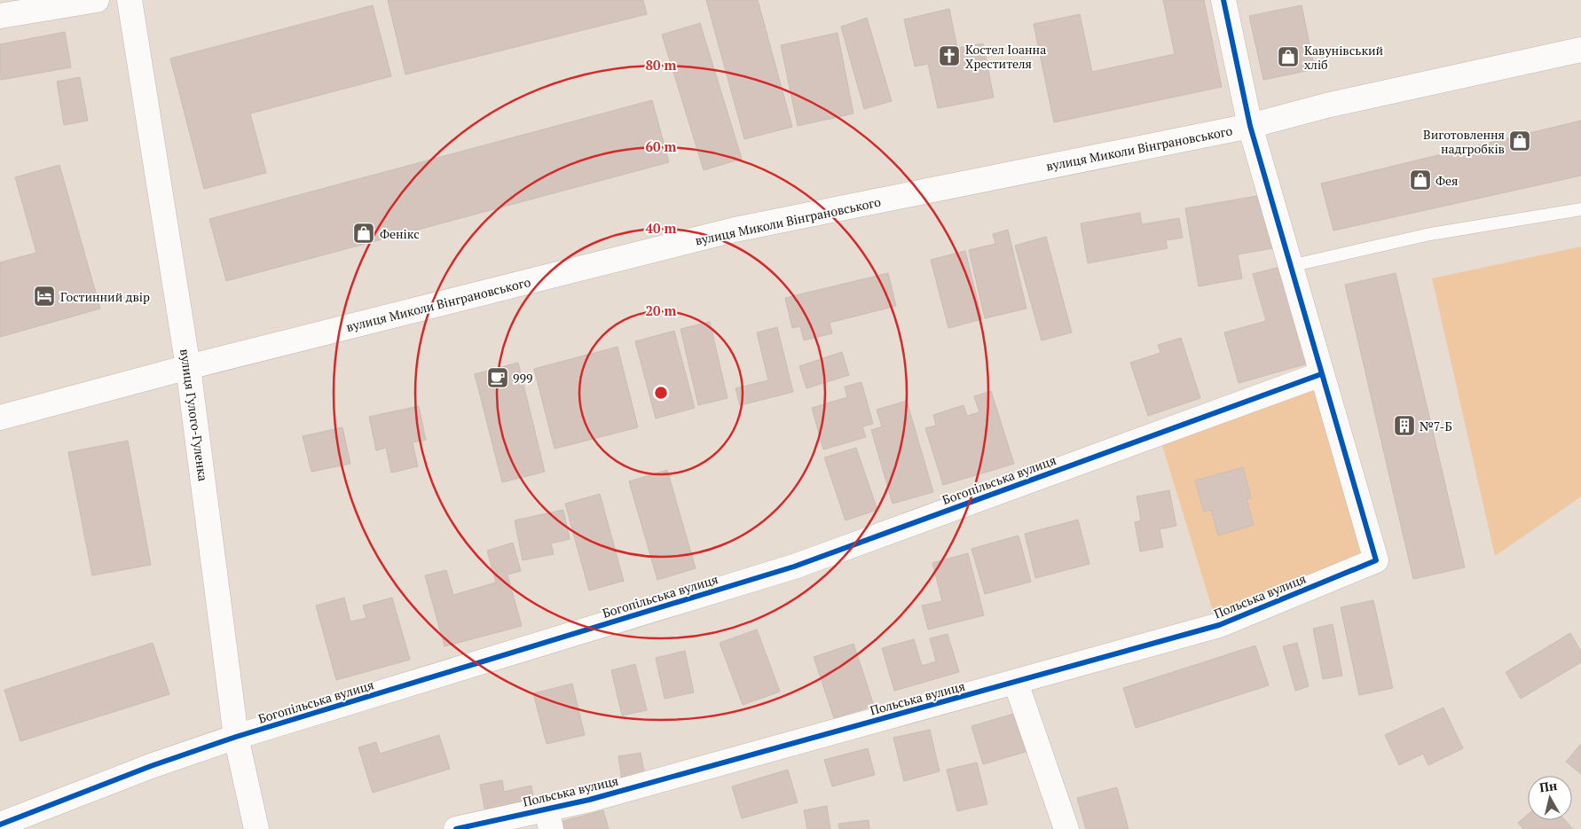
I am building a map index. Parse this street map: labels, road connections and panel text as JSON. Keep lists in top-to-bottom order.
{
  "streets": {
    "street": [
      "вулиця Миколи Вінграновського",
      "вулиця Гулого-Гуленка",
      "Богопільська вулиця",
      "Польська вулиця"
    ]
  },
  "crossings": [
    ["вулиця Миколи Вінграновського", "вулиця Гулого-Гуленка"],
    ["вулиця Гулого-Гуленка", "Богопільська вулиця"],
    ["Богопільська вулиця", "Польська вулиця"]
  ],
  "places": {
    "church": ["Костел Іоанна Хрестителя"],
    "shop": [
      "Кавунівський хліб",
      "Виготовлення надгробків",
      "Фея",
      "Фенікс"
    ],
    "hotel": ["Гостинний двір"],
    "cafe": ["999"],
    "building": ["№7-Б"]
  },
  "north": "top",
  "rings": [
    "80 m",
    "60 m",
    "40 m",
    "20 m"
  ]
}
